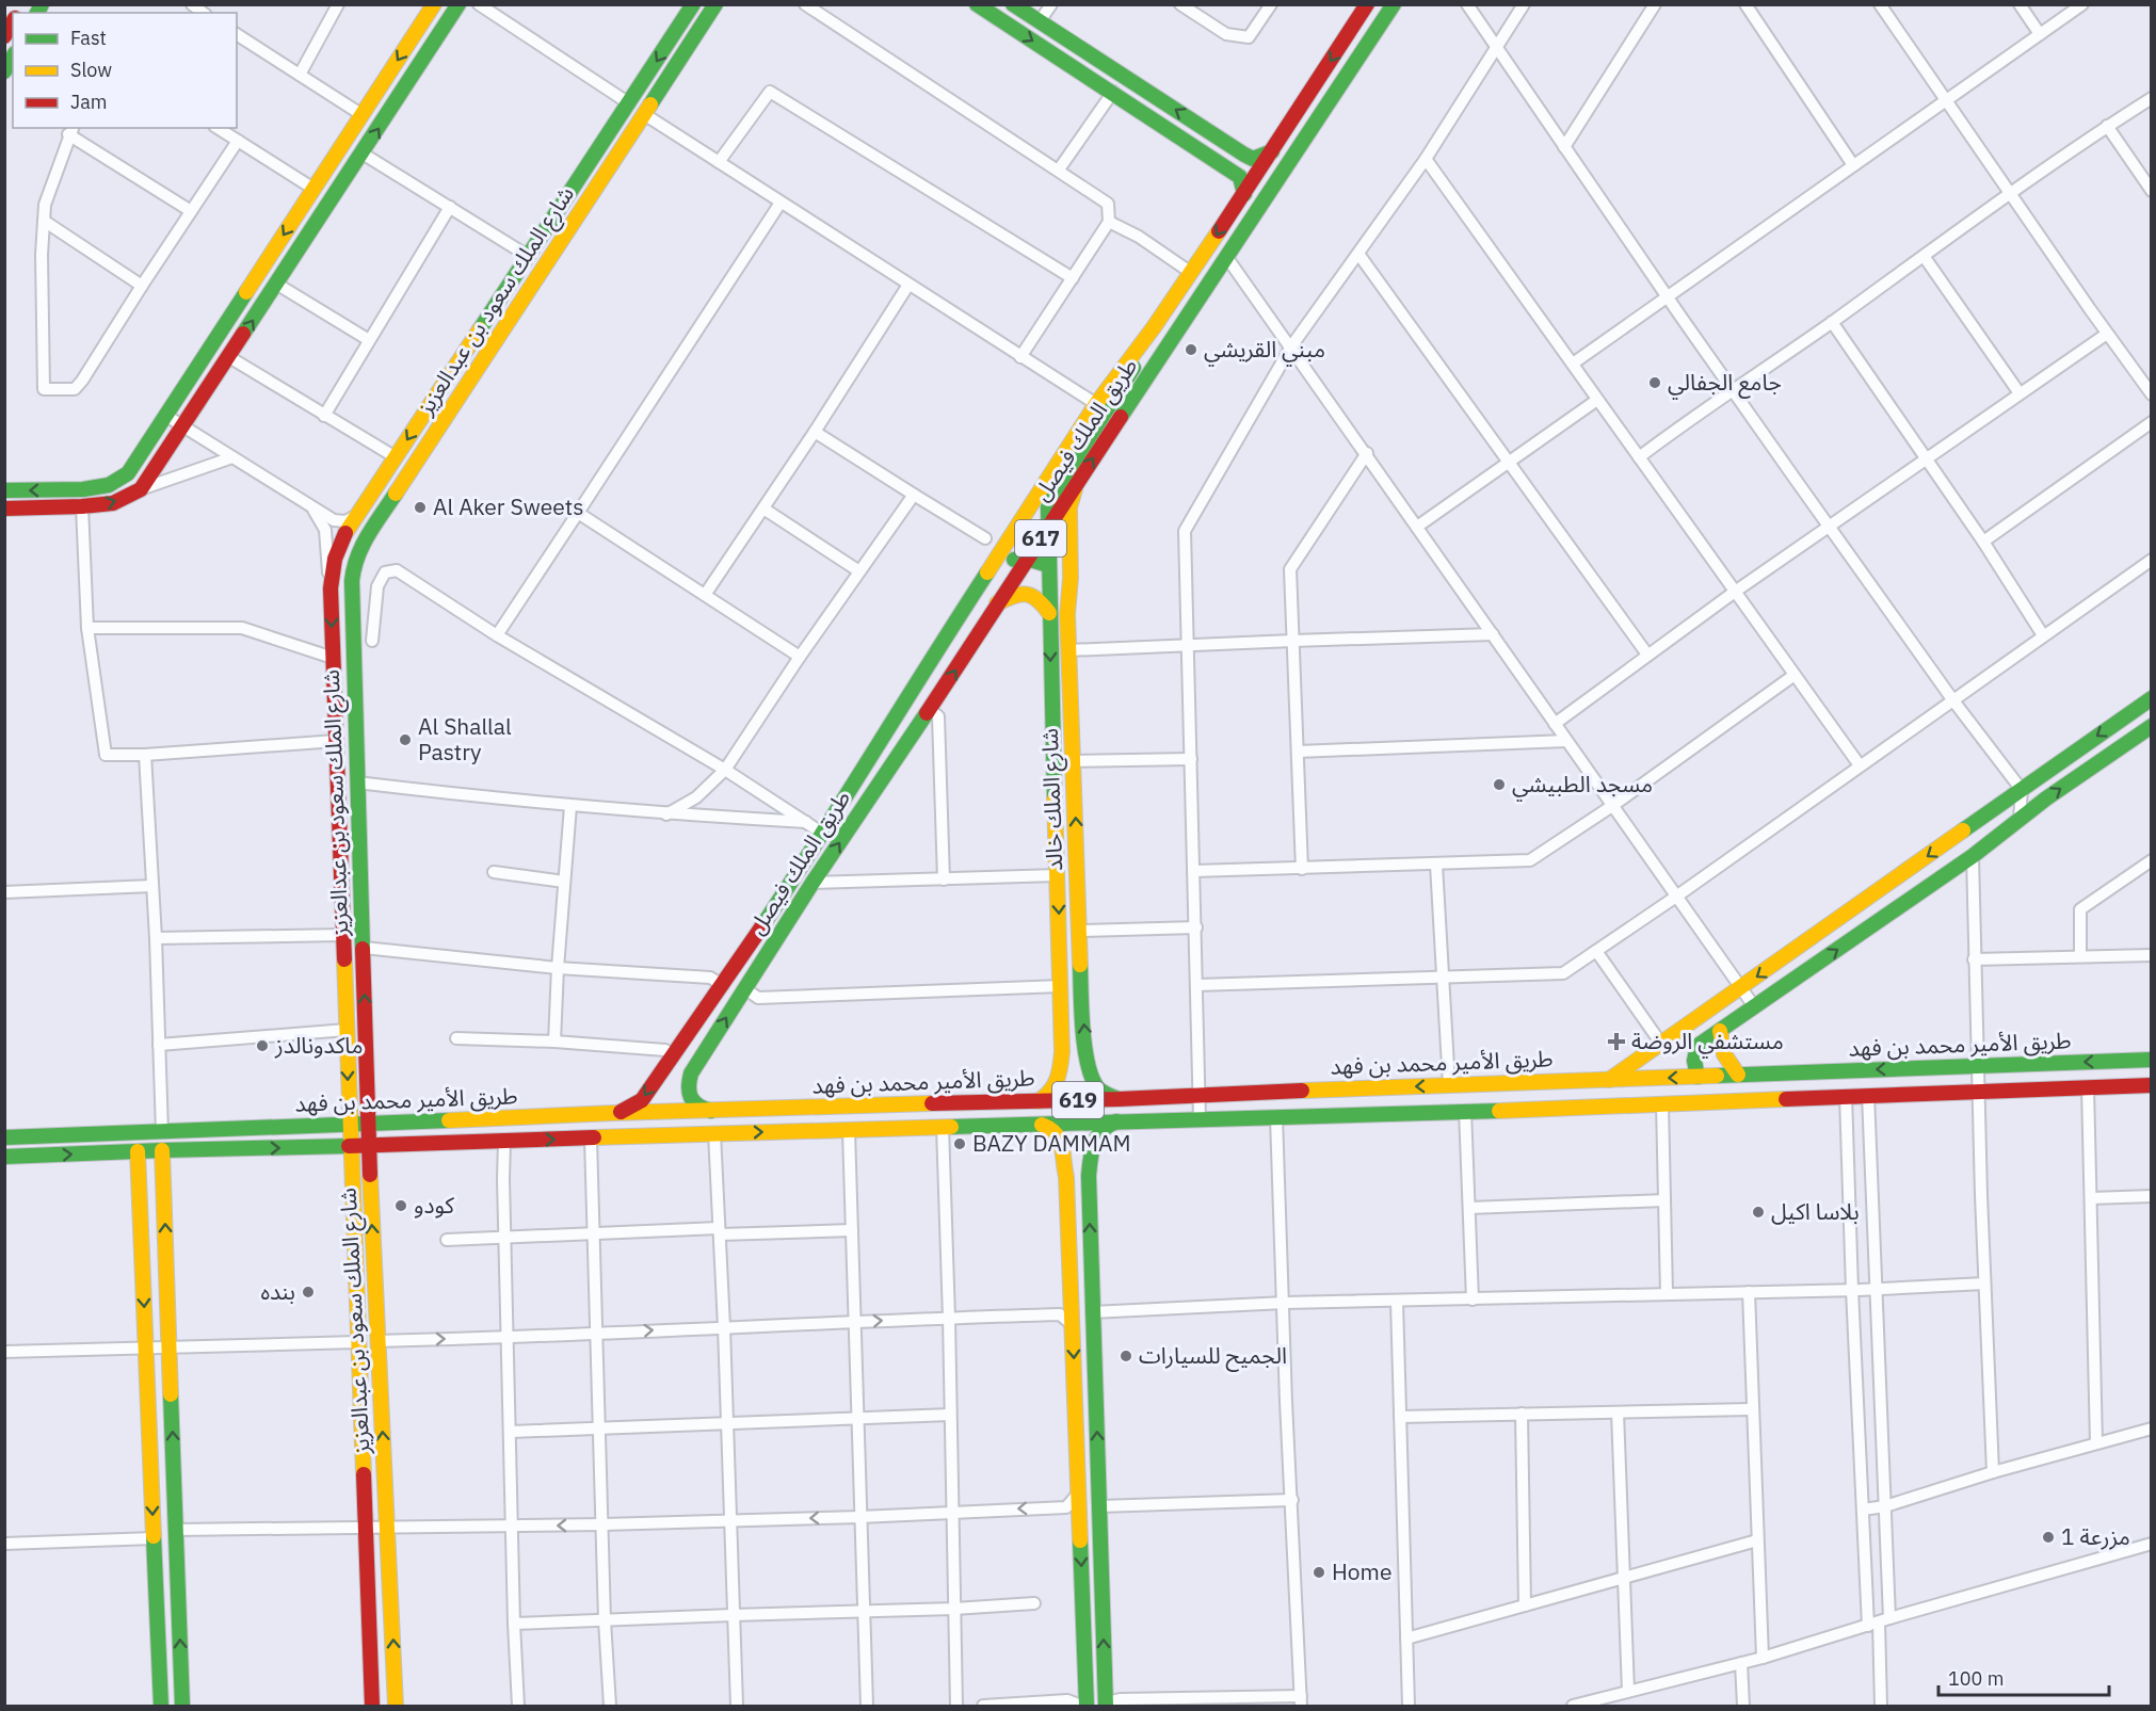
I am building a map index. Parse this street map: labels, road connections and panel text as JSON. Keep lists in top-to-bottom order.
{
  "streets": {
    "main road": [
      "شارع الملك سعود بن عبدالعزيز",
      "طريق الملك فيصل",
      "617",
      "شارع الملك خالد",
      "طريق الأمير محمد بن فهد",
      "619"
    ]
  },
  "crossings": [
    ["شارع الملك سعود بن عبدالعزيز", "طريق الأمير محمد بن فهد"],
    ["طريق الملك فيصل", "شارع الملك خالد"],
    ["طريق الملك فيصل", "طريق الأمير محمد بن فهد"],
    ["شارع الملك خالد", "طريق الأمير محمد بن فهد"]
  ],
  "places": {
    "other": [
      "مبني القريشي",
      "جامع الجفالي",
      "Al Aker Sweets",
      "Al Shallal Pastry",
      "مسجد الطبيشي",
      "ماكدونالدز",
      "BAZY DAMMAM",
      "كودو",
      "بلاسا اكيل",
      "بنده",
      "الجميح للسيارات",
      "مزرعة 1",
      "Home"
    ],
    "health": ["مستشفي الروضة"]
  },
  "legend": ["Fast", "Slow", "Jam"],
  "scale_bar": "100 m"
}
